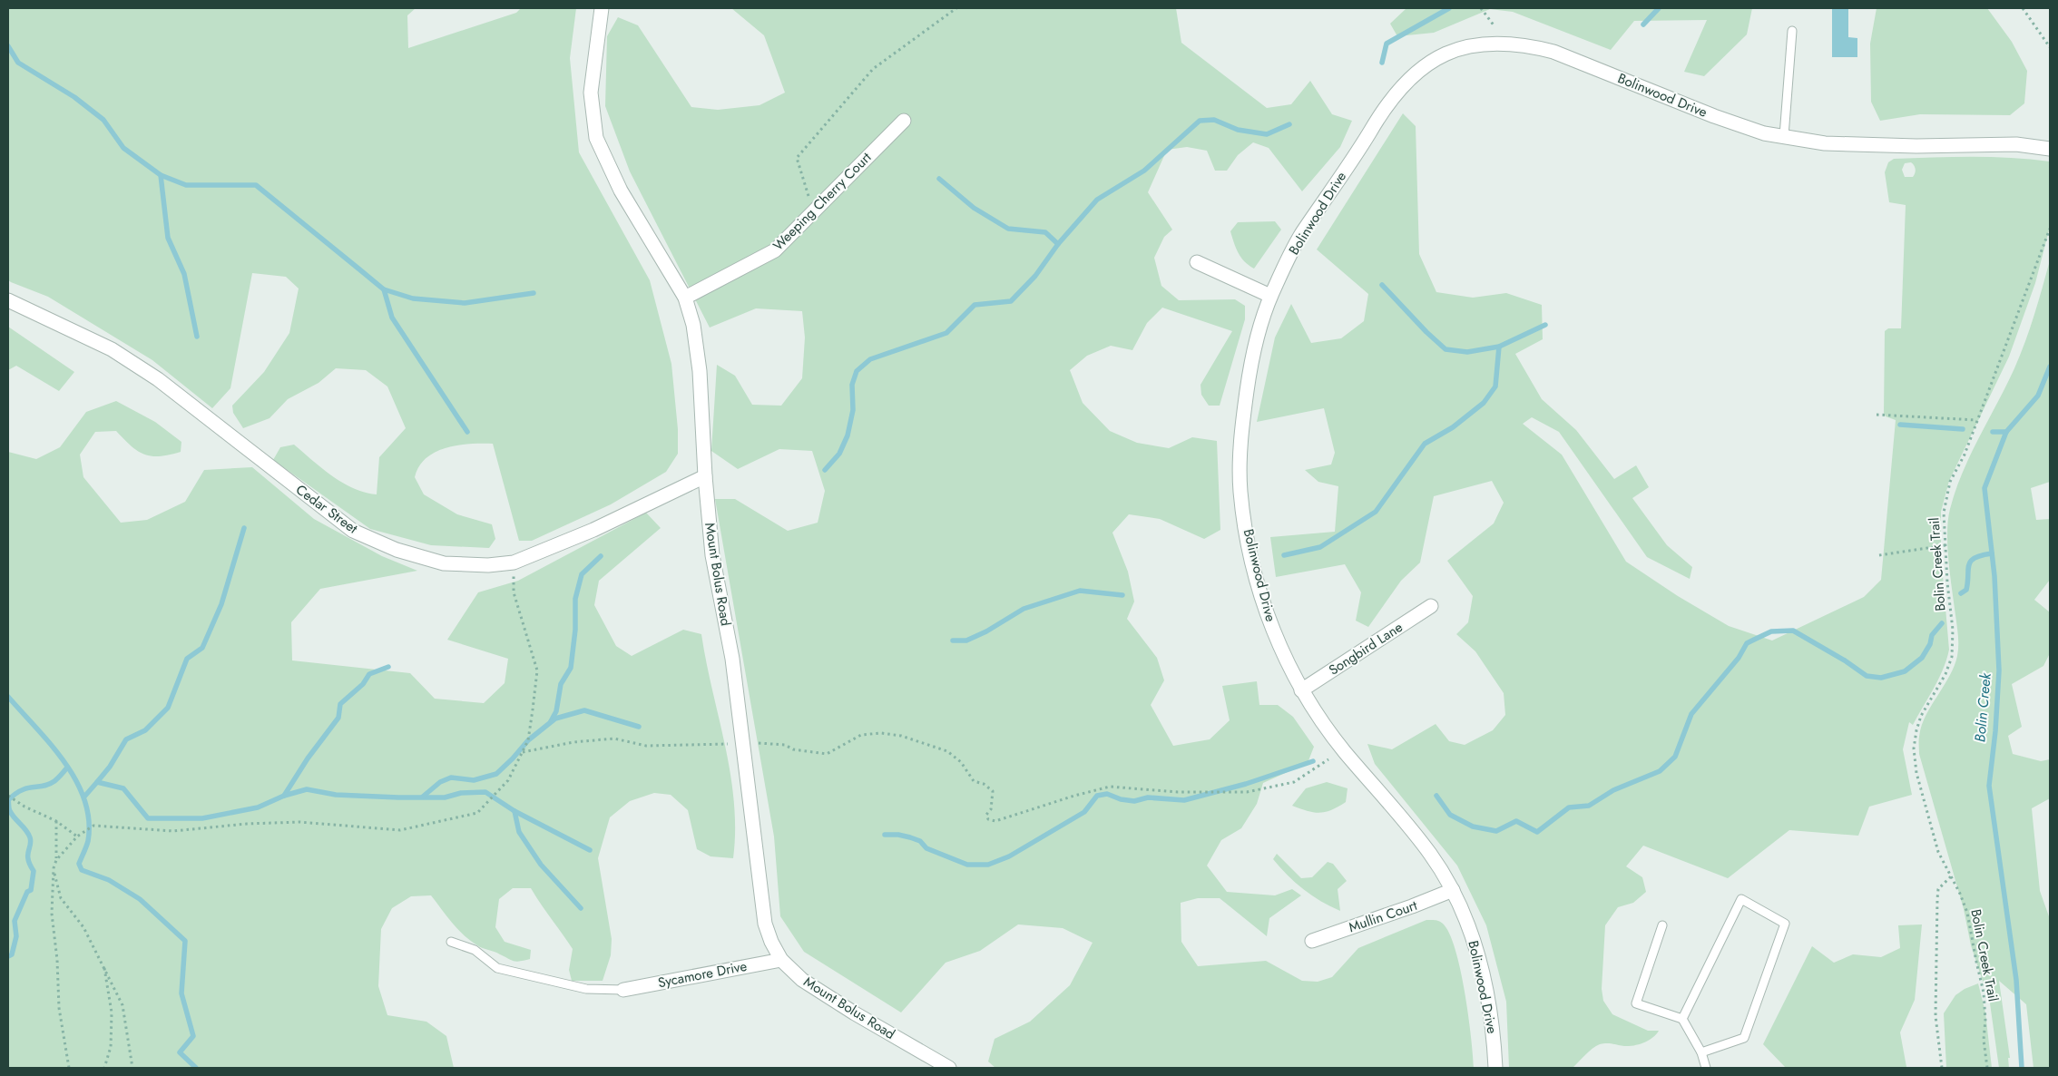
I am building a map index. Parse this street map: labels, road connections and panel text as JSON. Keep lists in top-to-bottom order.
{
  "streets": {
    "street": [
      "Bolinwood Drive",
      "Weeping Cherry Court",
      "Cedar Street",
      "Mount Bolus Road",
      "Songbird Lane",
      "Mullin Court",
      "Sycamore Drive"
    ],
    "path": ["Bolin Creek Trail"]
  },
  "crossings": [
    ["Bolinwood Drive", "Songbird Lane"],
    ["Bolinwood Drive", "Mullin Court"],
    ["Weeping Cherry Court", "Mount Bolus Road"],
    ["Cedar Street", "Mount Bolus Road"],
    ["Mount Bolus Road", "Sycamore Drive"]
  ],
  "water": ["Bolin Creek"]
}
